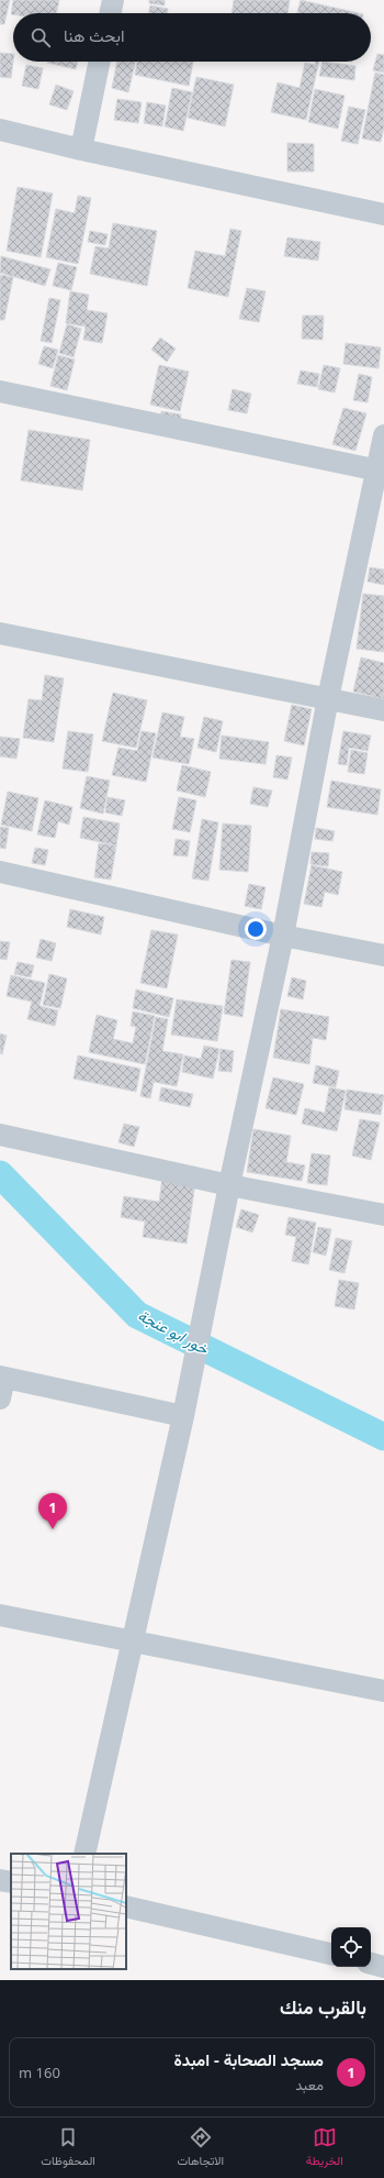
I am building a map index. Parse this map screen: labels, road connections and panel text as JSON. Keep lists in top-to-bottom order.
{
  "water": ["خور ابو عنجة"],
  "page": {
    "search": "ابحث هنا",
    "pins": "1",
    "heading": "بالقرب منك",
    "list": [
      {
        "mark": "1",
        "name": "مسجد الصحابة - امبدة",
        "note": "معبد",
        "value": "160 m"
      }
    ],
    "nav": ["الخريطة", "الاتجاهات", "المحفوظات"]
  }
}
